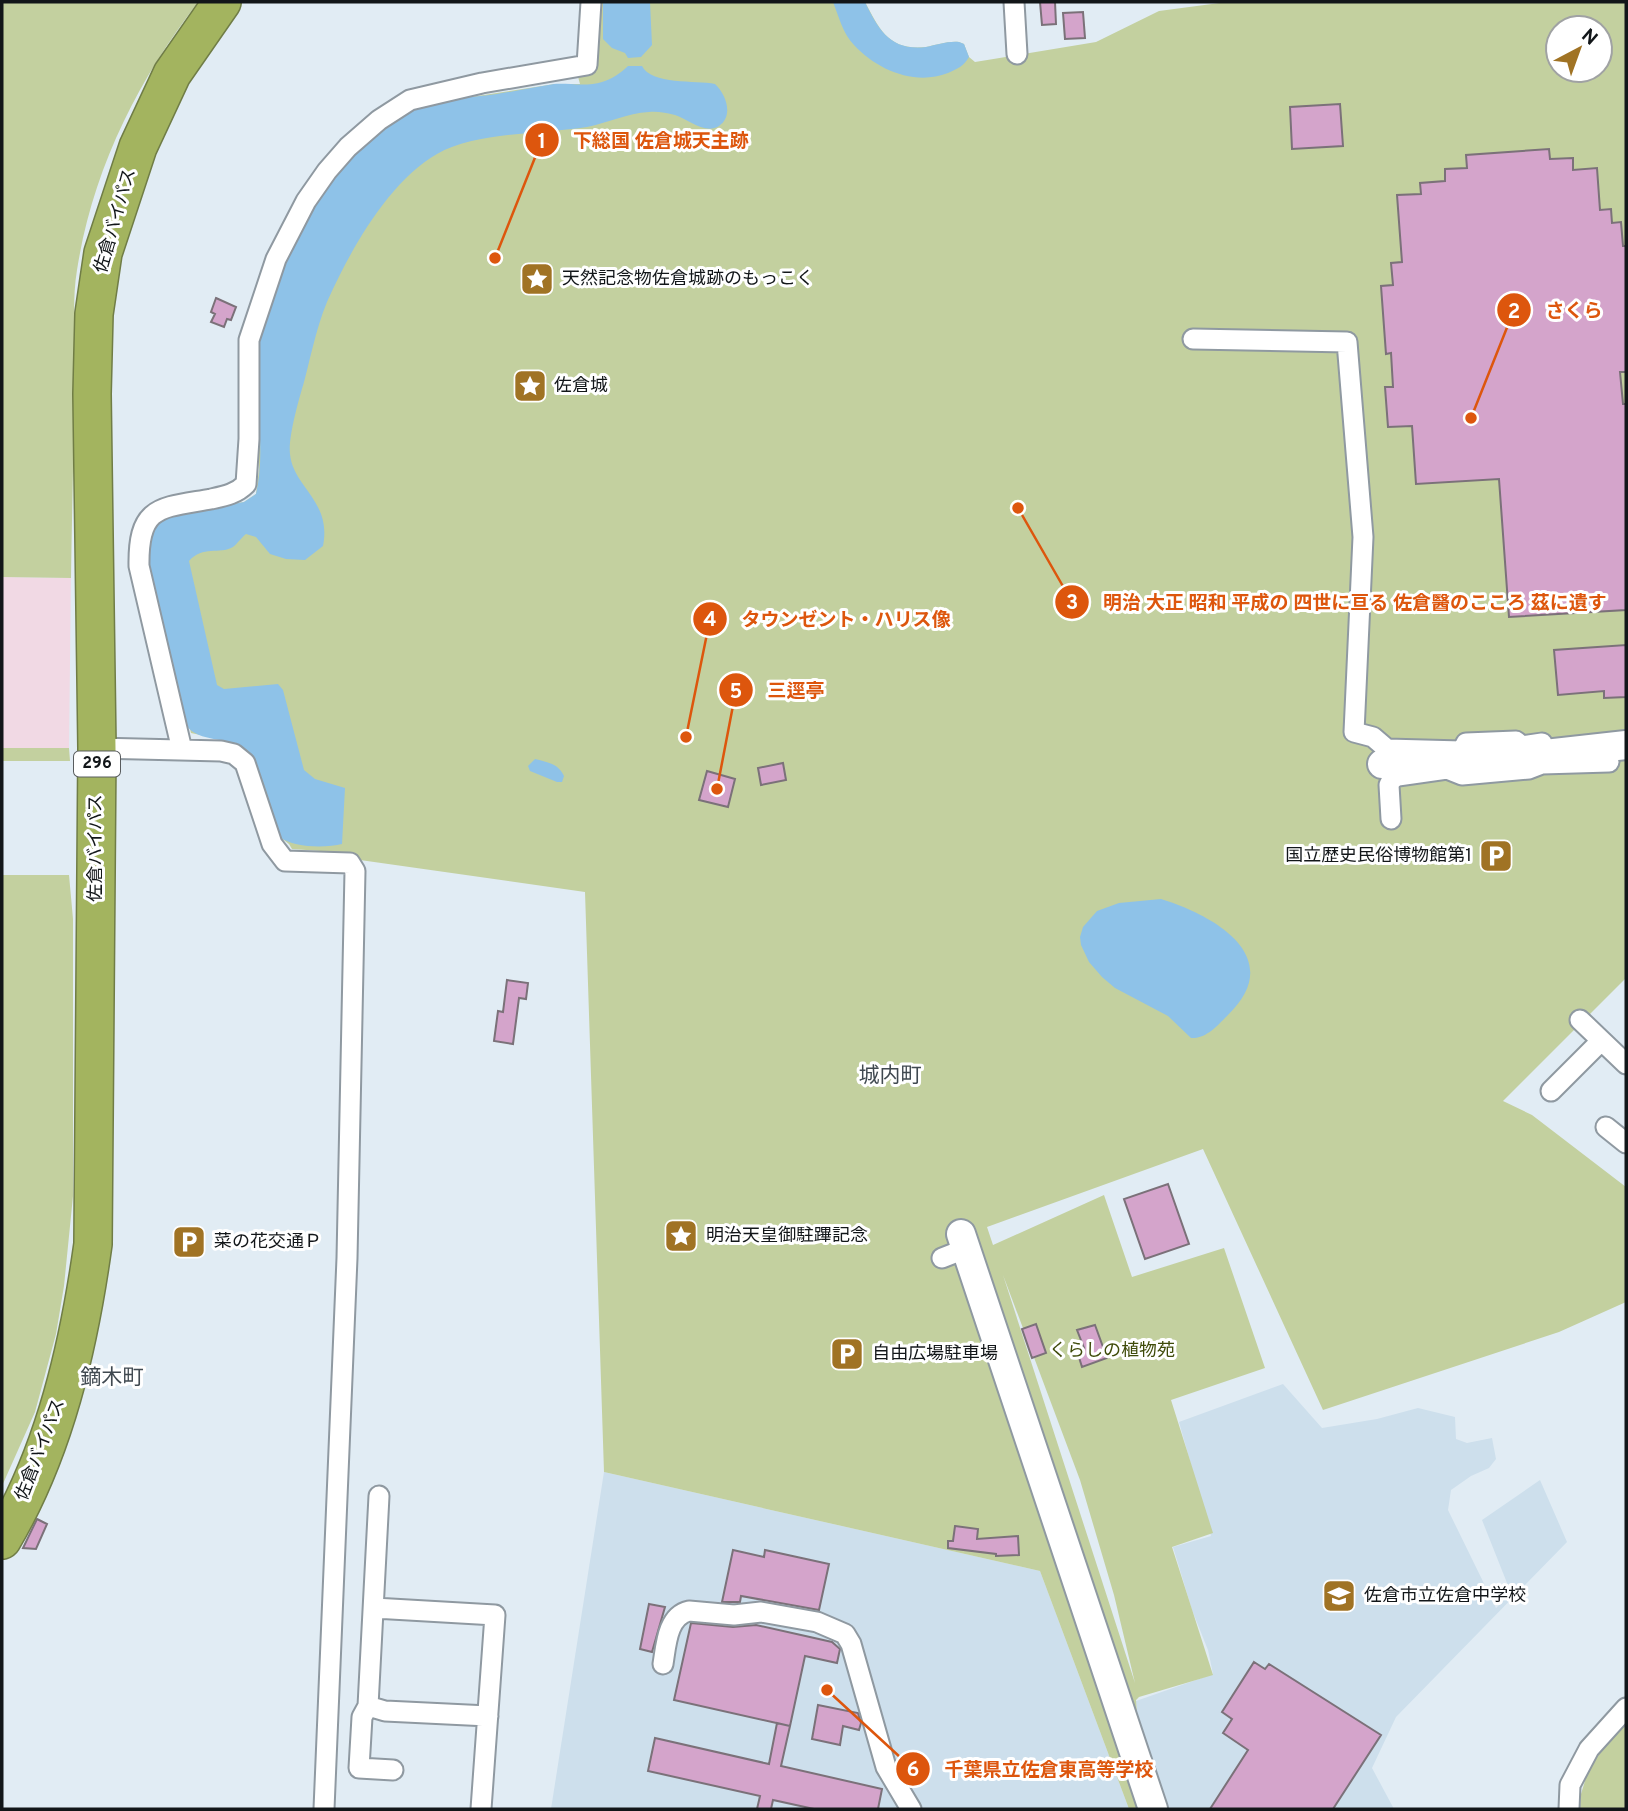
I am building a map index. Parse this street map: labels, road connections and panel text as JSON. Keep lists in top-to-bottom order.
{
  "streets": {
    "highway": ["佐倉バイパス", "296"]
  },
  "districts": ["城内町", "鏑木町"],
  "parks": ["くらしの植物苑"],
  "places": {
    "other": [
      "下総国 佐倉城天主跡",
      "さくら",
      "明治 大正 昭和 平成の 四世に亘る 佐倉醫のこころ 茲に遺す",
      "タウンゼント・ハリス像",
      "三逕亭",
      "千葉県立佐倉東高等学校"
    ],
    "place": ["天然記念物佐倉城跡のもっこく", "佐倉城", "明治天皇御駐蹕記念"],
    "parking": ["国立歴史民俗博物館第1", "菜の花交通Ｐ", "自由広場駐車場"],
    "school or university": ["佐倉市立佐倉中学校"]
  },
  "north": "top right"
}
